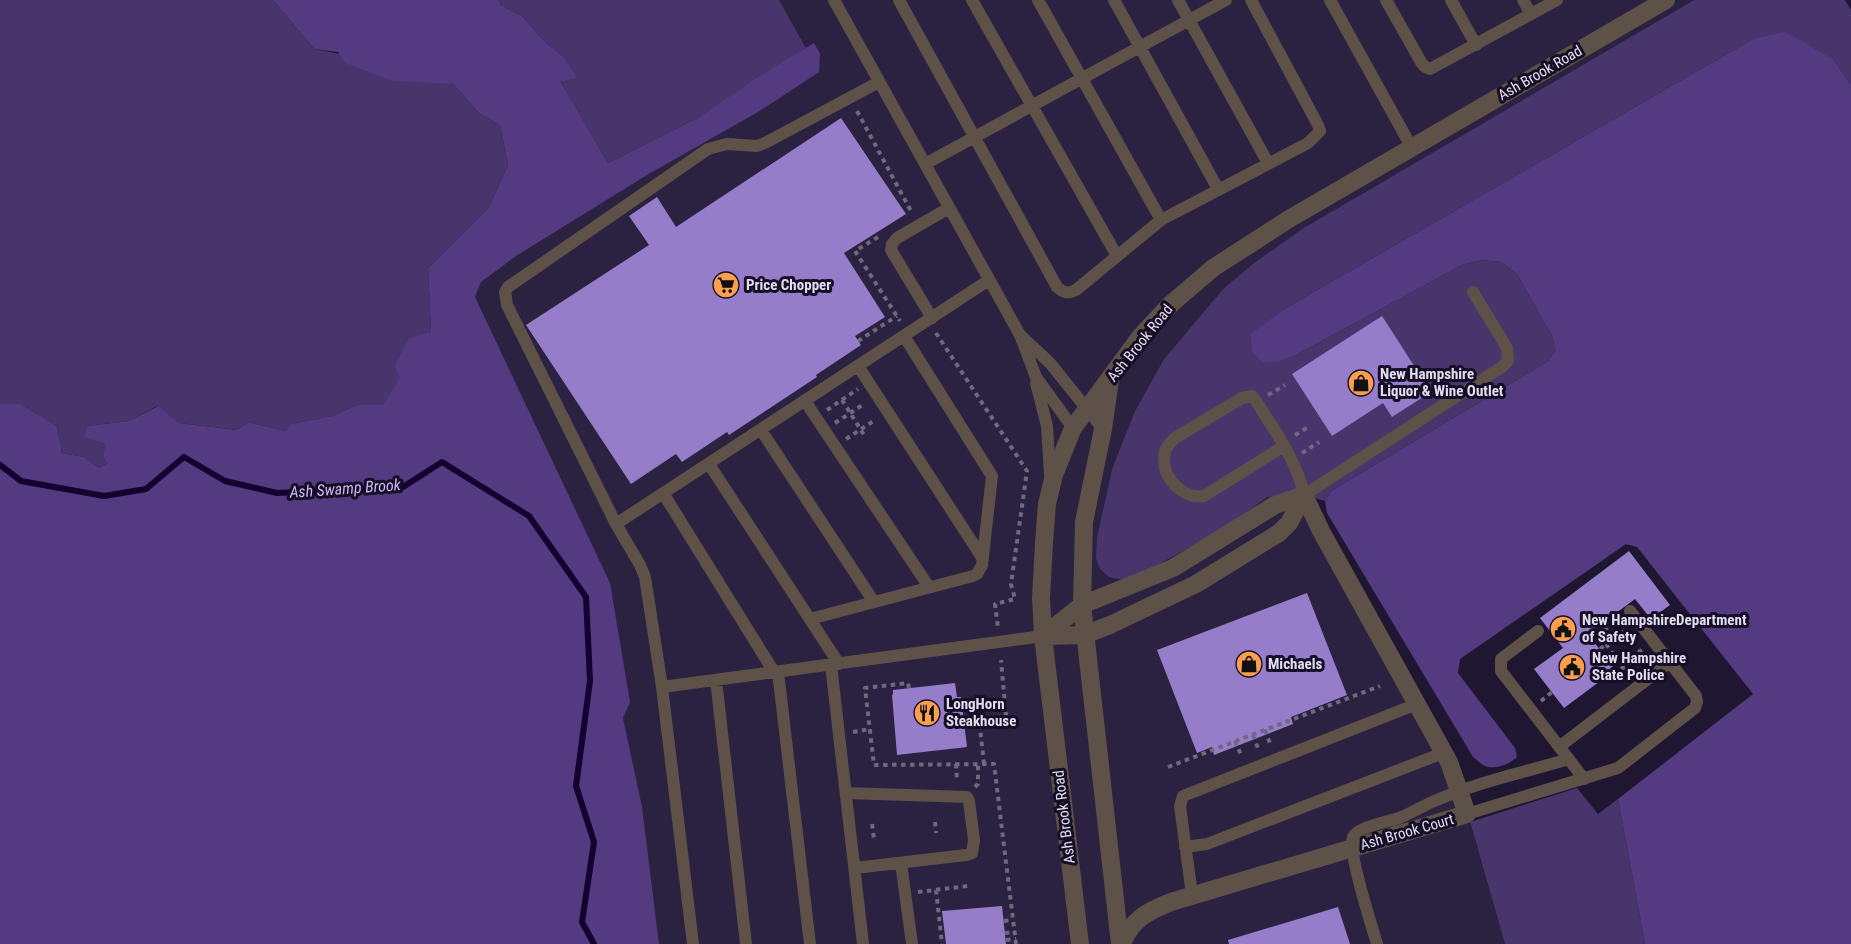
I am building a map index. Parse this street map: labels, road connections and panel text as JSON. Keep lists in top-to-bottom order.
{
  "streets": {
    "street": ["Ash Brook Road", "Ash Brook Court"]
  },
  "water": ["Ash Swamp Brook"],
  "places": {
    "supermarket": ["Price Chopper"],
    "shop": ["New Hampshire Liquor & Wine Outlet", "Michaels"],
    "public building": ["New HampshireDepartment of Safety", "New Hampshire State Police"],
    "restaurant": ["LongHorn Steakhouse"]
  }
}
